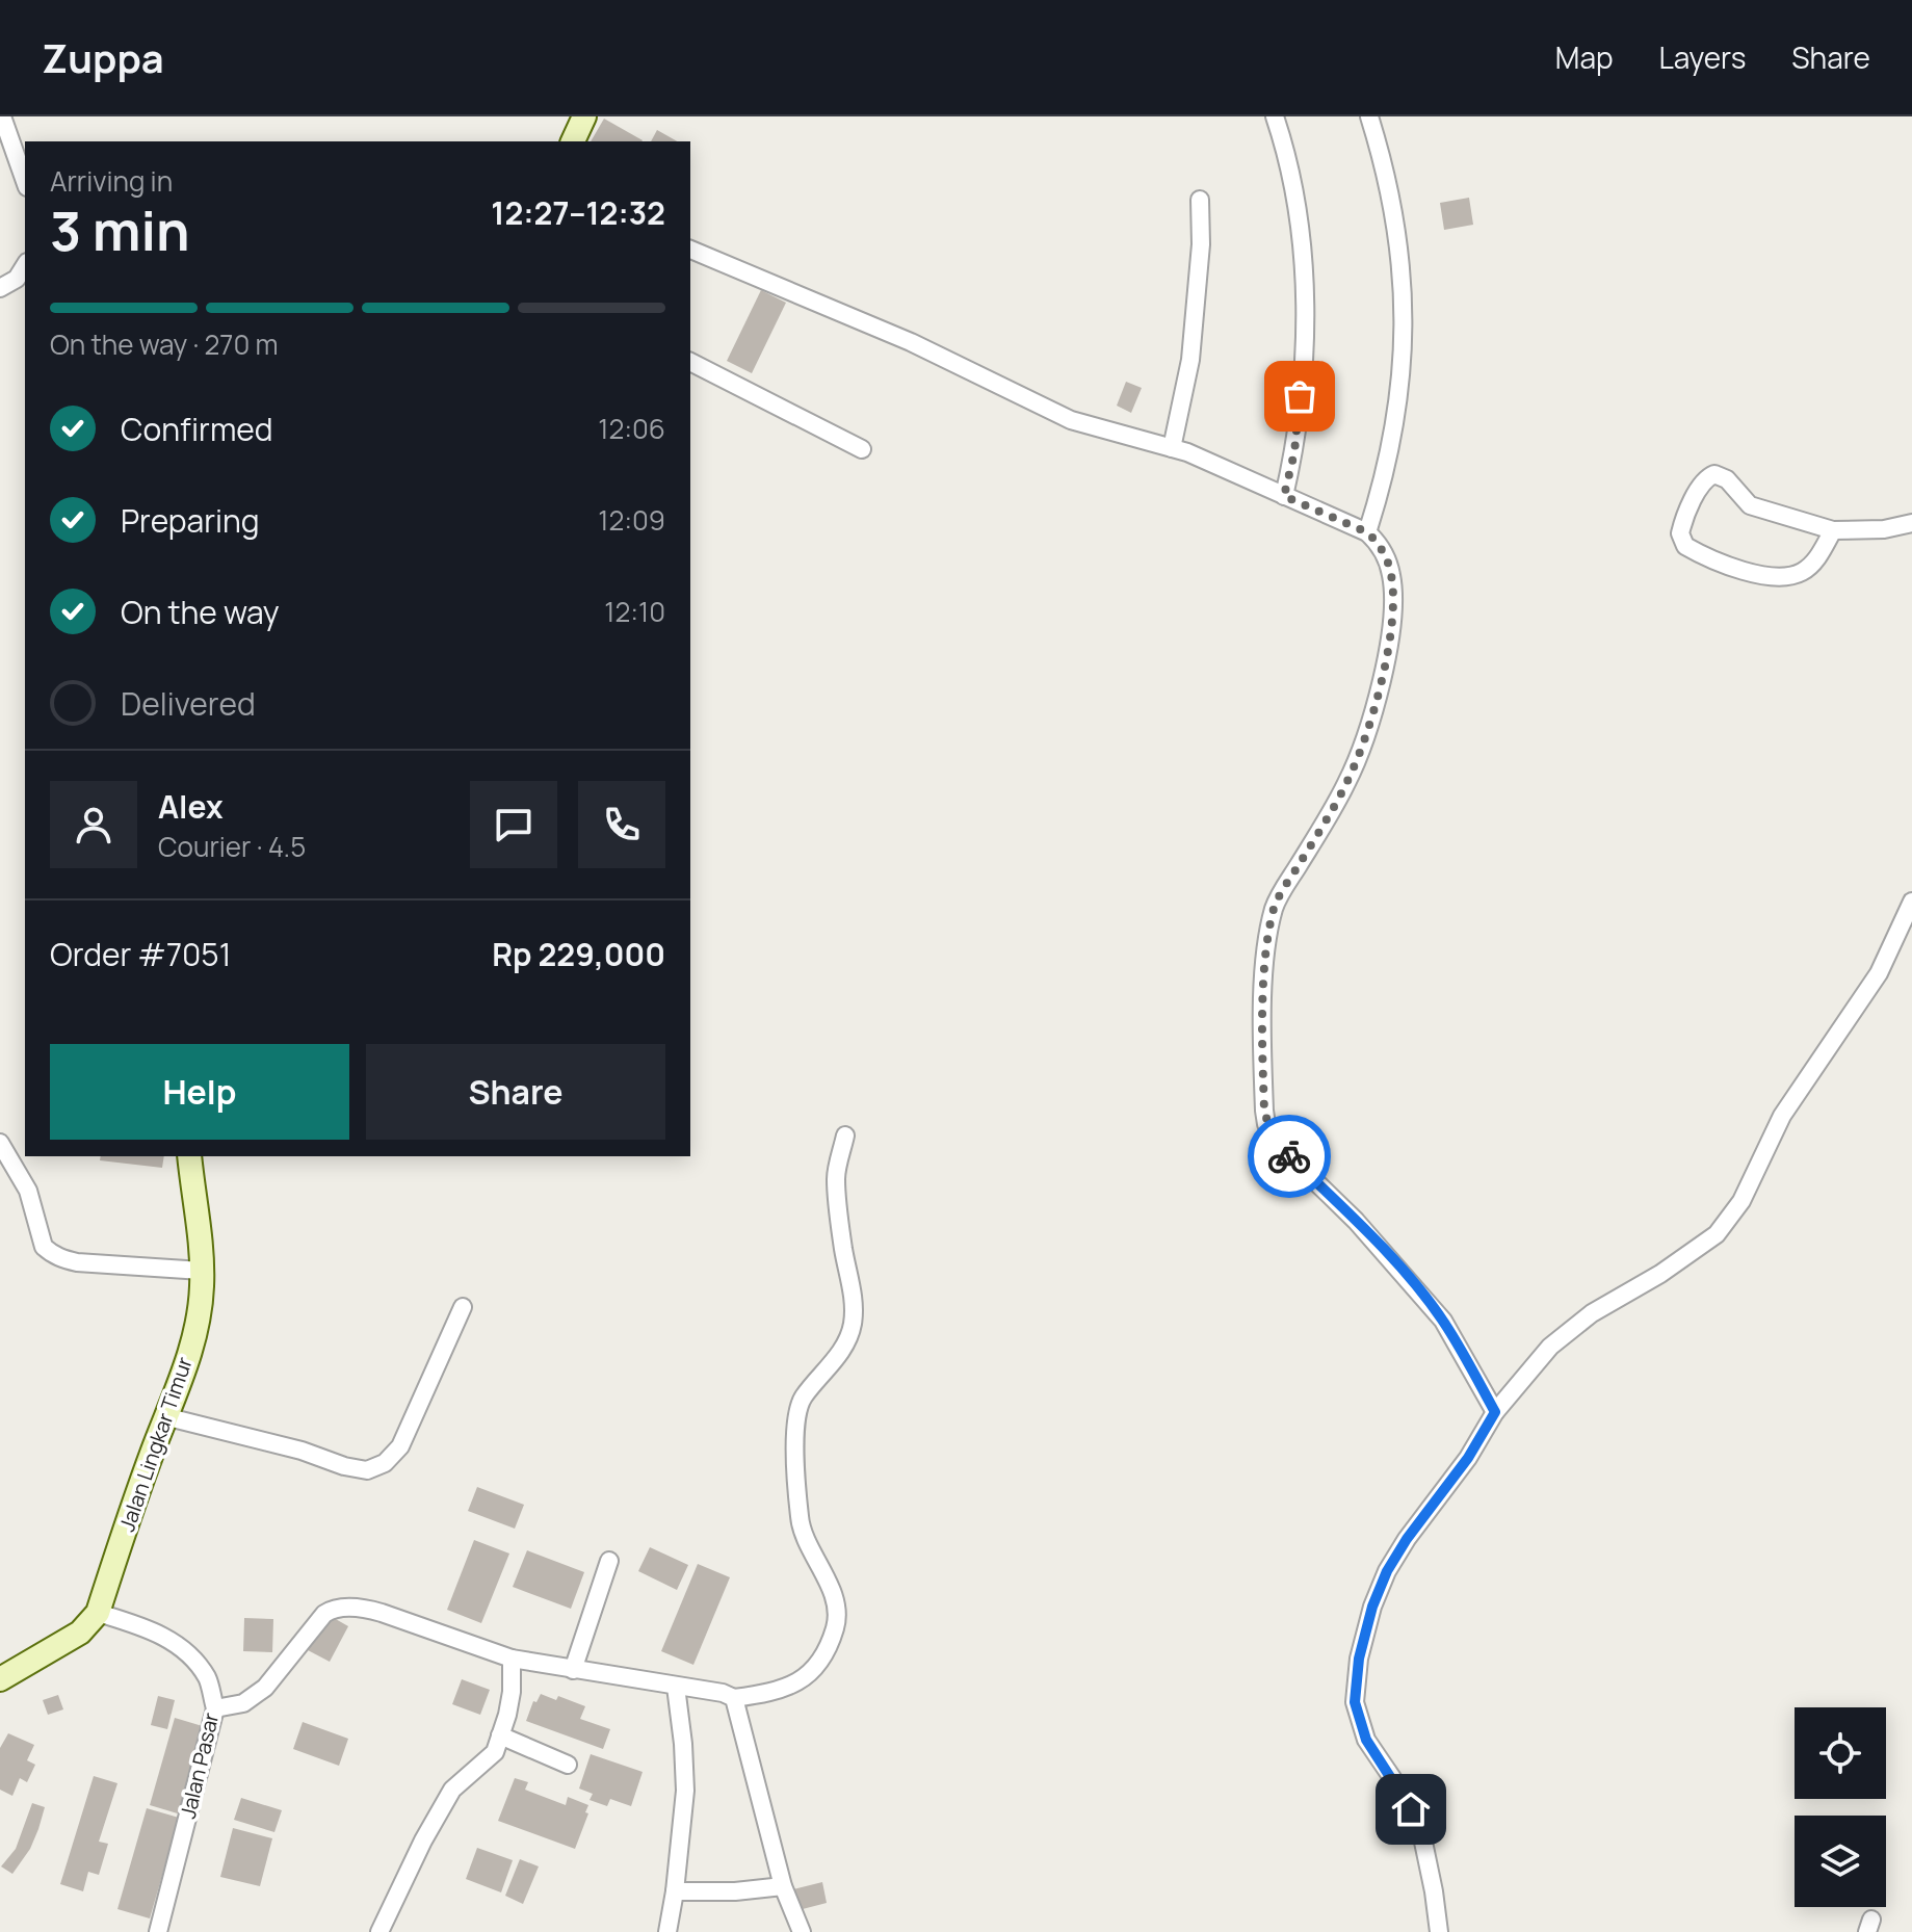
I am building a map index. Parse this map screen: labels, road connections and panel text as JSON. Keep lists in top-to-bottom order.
{
  "streets": {
    "main road": ["Jalan Lingkar Timur"],
    "street": ["Jalan Pasar"]
  },
  "crossings": [
    ["Jalan Lingkar Timur", "Jalan Pasar"]
  ],
  "page": {
    "header": "Zuppa",
    "nav": ["Map", "Layers", "Share"],
    "heading": ["3 min", "Arriving in", "12:27–12:32"],
    "panel": [
      "Alex",
      "Courier · 4.5",
      "Order #7051",
      "Rp 229,000"
    ],
    "bar": "On the way · 270 m",
    "list": [
      ["Confirmed", "12:06"],
      ["Preparing", "12:09"],
      ["On the way", "12:10"],
      "Delivered"
    ],
    "buttons": ["Help", "Share"]
  }
}
